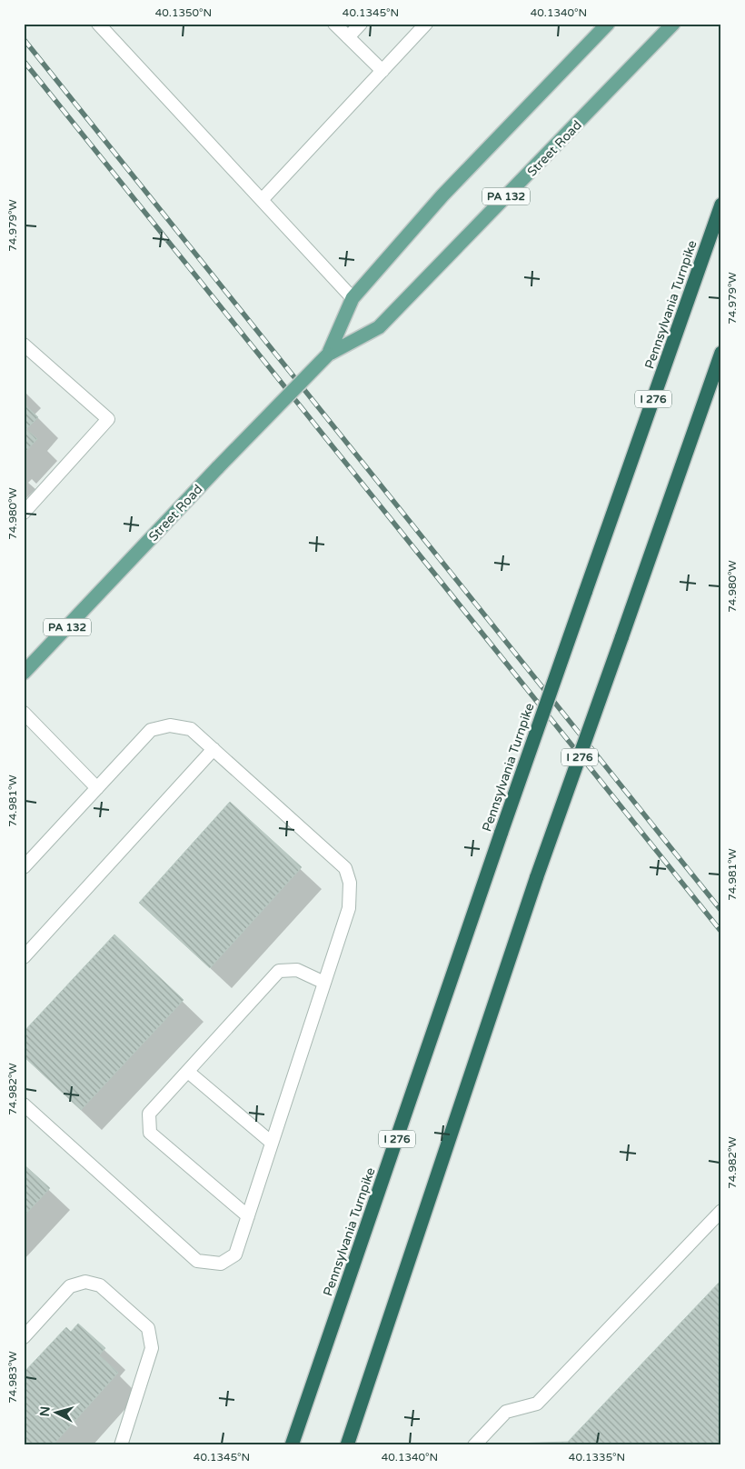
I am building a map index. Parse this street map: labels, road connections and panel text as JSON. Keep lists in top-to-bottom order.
{
  "streets": {
    "highway": ["Pennsylvania Turnpike", "I 276"],
    "main road": ["Street Road", "PA 132"]
  },
  "north": "left",
  "coordinates": [
    "40.1350°N",
    "40.1345°N",
    "40.1340°N",
    "74.979°W",
    "74.980°W",
    "74.981°W",
    "74.982°W",
    "74.983°W",
    "40.1335°N"
  ]
}
